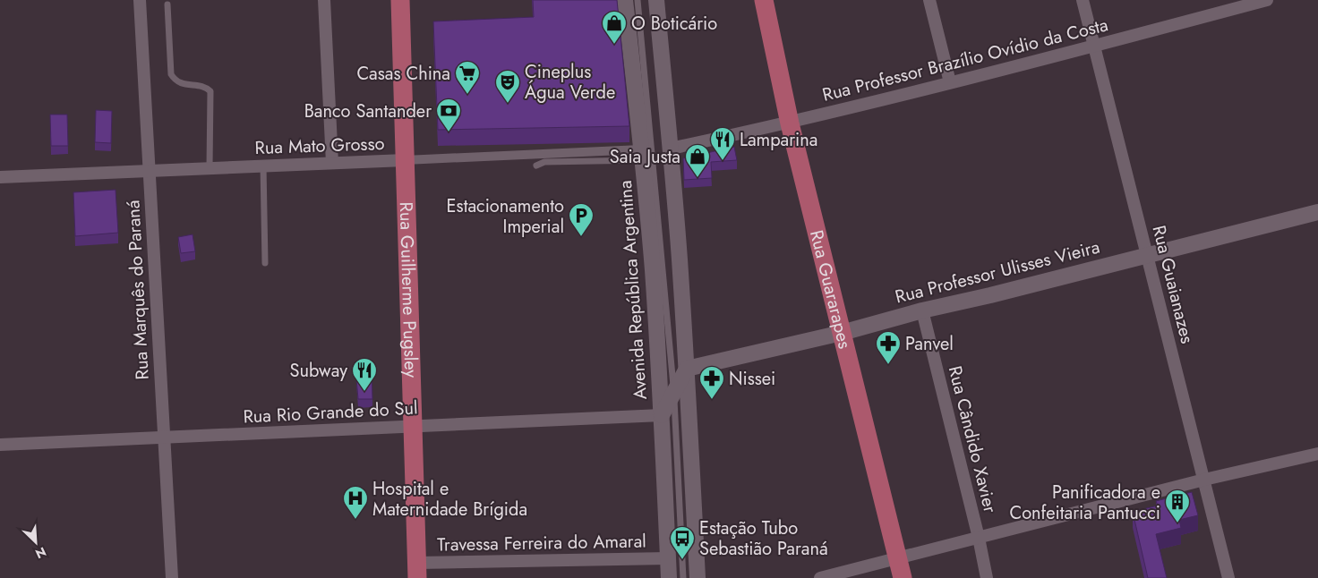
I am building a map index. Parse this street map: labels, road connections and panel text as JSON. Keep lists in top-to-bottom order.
{
  "streets": {
    "main road": ["Rua Guilherme Pugsley", "Rua Guararapes"],
    "street": [
      "Rua Professor Brazílio Ovídio da Costa",
      "Rua Mato Grosso",
      "Rua Professor Ulisses Vieira",
      "Rua Guaianazes",
      "Rua Marquês do Paraná",
      "Avenida República Argentina",
      "Rua Rio Grande do Sul",
      "Rua Cândido Xavier",
      "Travessa Ferreira do Amaral"
    ]
  },
  "crossings": [
    ["Rua Professor Brazílio Ovídio da Costa", "Rua Guaianazes"],
    ["Rua Professor Brazílio Ovídio da Costa", "Rua Guararapes"],
    ["Rua Mato Grosso", "Rua Guilherme Pugsley"],
    ["Rua Mato Grosso", "Rua Marquês do Paraná"],
    ["Rua Mato Grosso", "Avenida República Argentina"],
    ["Rua Professor Ulisses Vieira", "Rua Guaianazes"],
    ["Rua Professor Ulisses Vieira", "Rua Guararapes"],
    ["Rua Professor Ulisses Vieira", "Rua Cândido Xavier"],
    ["Rua Guilherme Pugsley", "Rua Rio Grande do Sul"],
    ["Rua Guilherme Pugsley", "Travessa Ferreira do Amaral"],
    ["Rua Marquês do Paraná", "Rua Rio Grande do Sul"],
    ["Avenida República Argentina", "Rua Rio Grande do Sul"],
    ["Avenida República Argentina", "Travessa Ferreira do Amaral"]
  ],
  "places": {
    "shop": ["O Boticário", "Saia Justa"],
    "supermarket": ["Casas China"],
    "theatre": ["Cineplus Água Verde"],
    "bank": ["Banco Santander"],
    "restaurant": ["Lamparina", "Subway"],
    "parking": ["Estacionamento Imperial"],
    "pharmacy": ["Panvel", "Nissei"],
    "hospital": ["Hospital e Maternidade Brígida"],
    "building": ["Panificadora e Confeitaria Pantucci"],
    "bus stop": ["Estação Tubo Sebastião Paraná"]
  },
  "north": "bottom right"
}
